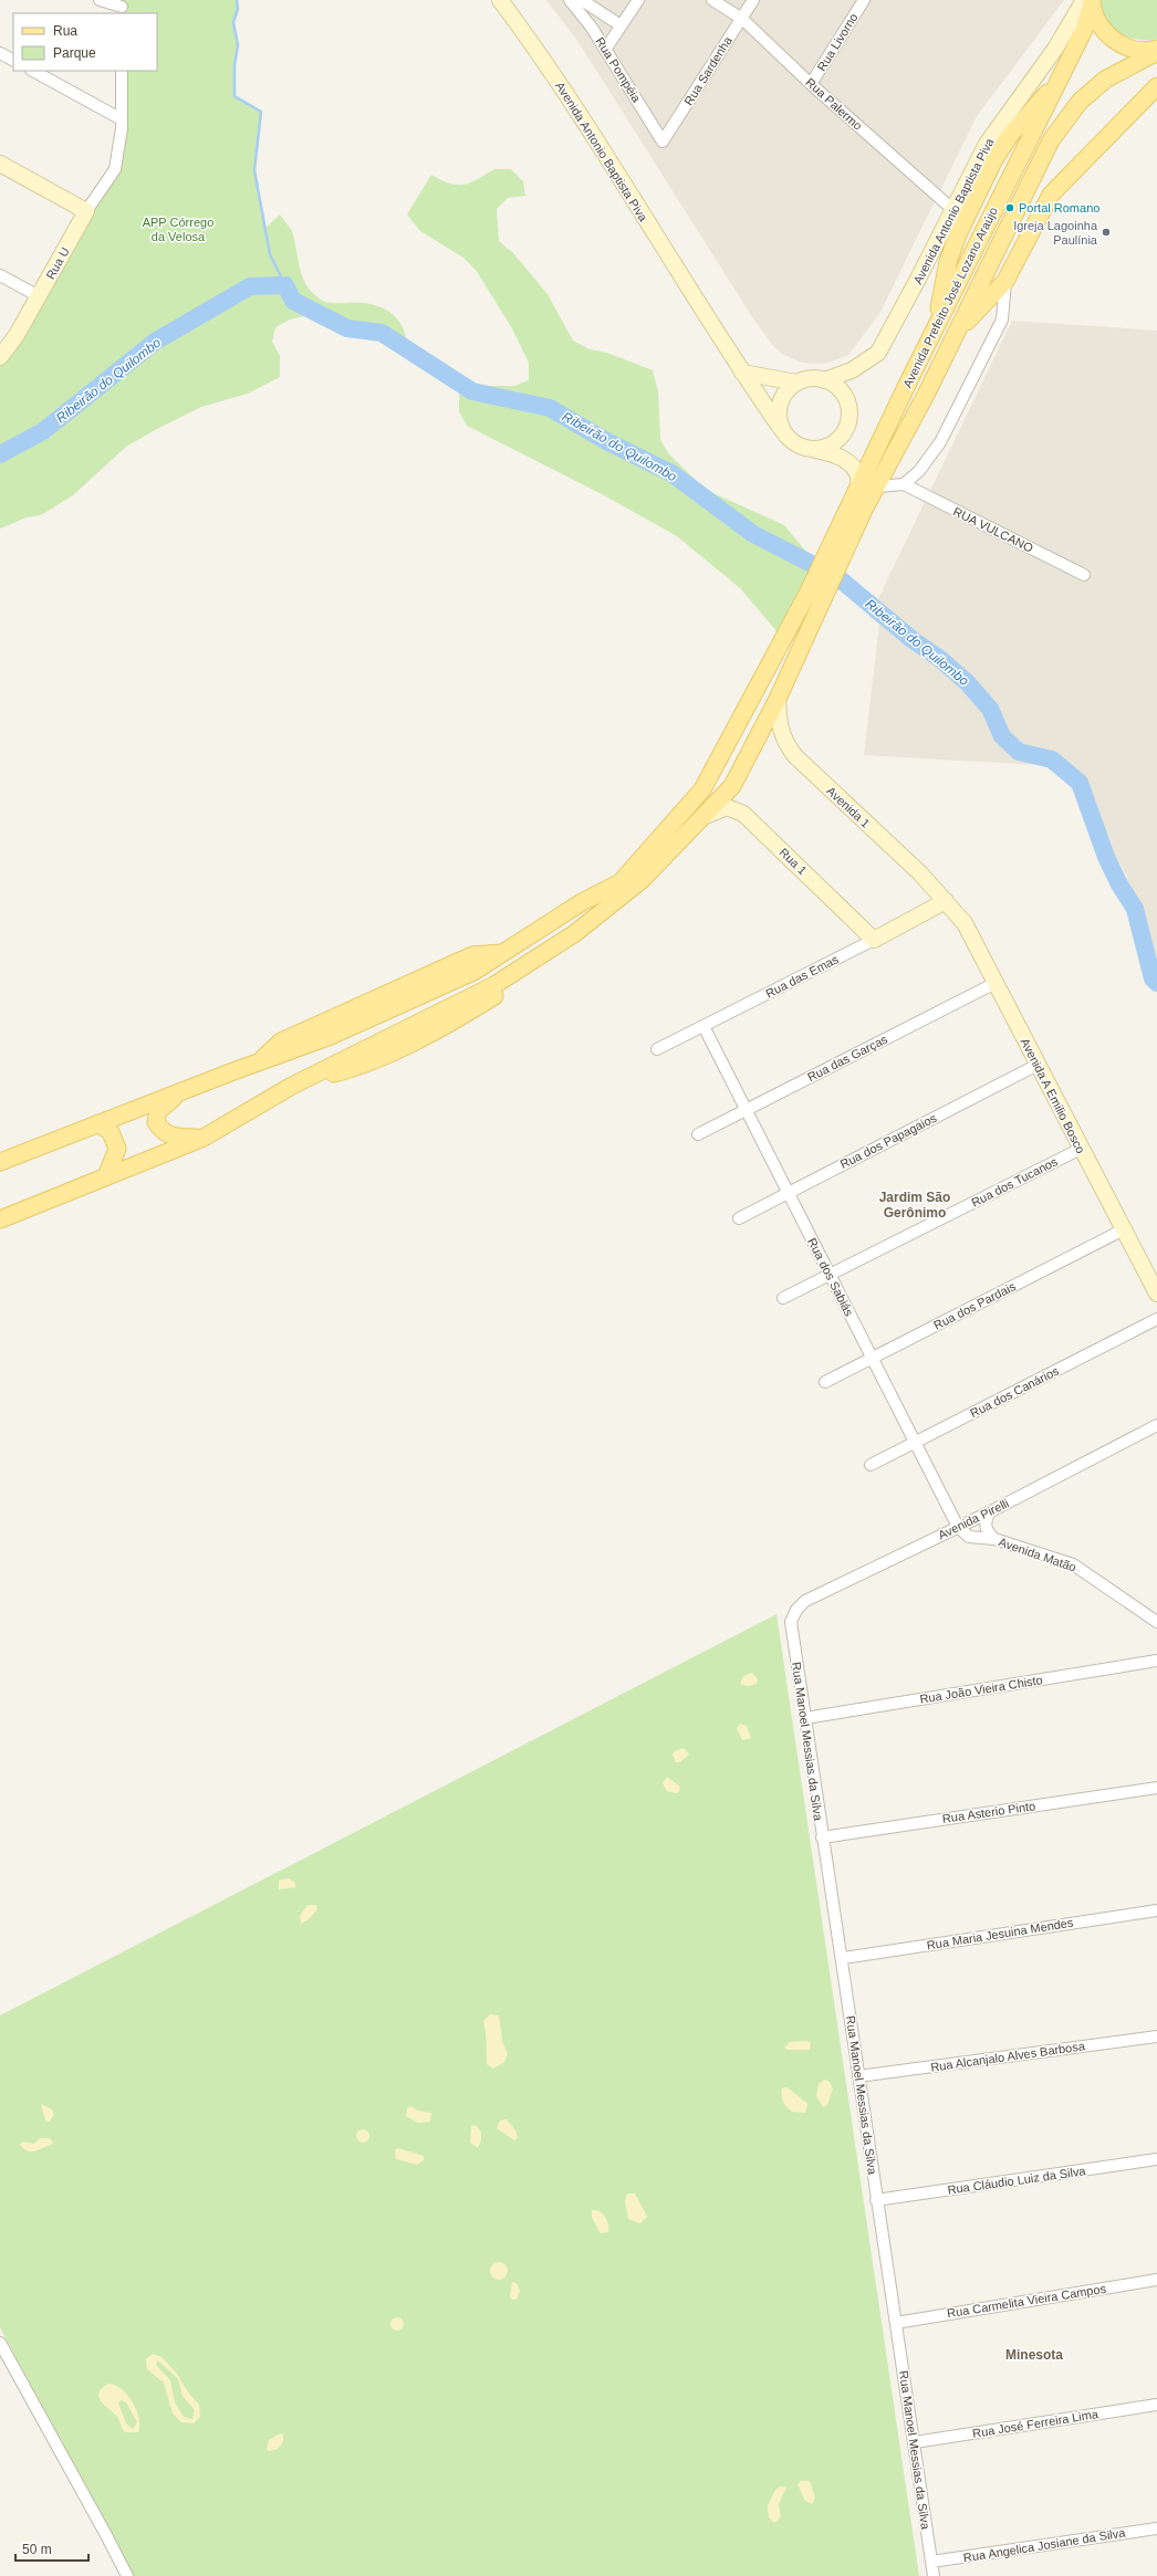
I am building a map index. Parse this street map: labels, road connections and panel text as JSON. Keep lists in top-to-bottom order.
{
  "streets": {
    "main road": [
      "Avenida Antonio Baptista Piva",
      "Rua U",
      "Avenida Prefeito José Lozano Araújo",
      "Avenida 1",
      "Rua 1",
      "Rua das Emas",
      "Avenida A Emilio Bosco"
    ],
    "street": [
      "Rua Livorno",
      "Rua Pompéia",
      "Rua Sardenha",
      "Rua Palermo",
      "RUA VULCANO",
      "Rua das Garças",
      "Rua dos Papagaios",
      "Rua dos Tucanos",
      "Rua dos Sabiás",
      "Rua dos Pardais",
      "Rua dos Canários",
      "Avenida Pirelli",
      "Avenida Matão",
      "Rua João Vieira Chisto",
      "Rua Manoel Messias da Silva",
      "Rua Asterio Pinto",
      "Rua Maria Jesuina Mendes",
      "Rua Alcanjalo Alves Barbosa",
      "Rua Cláudio Luiz da Silva",
      "Rua Carmelita Vieira Campos",
      "Rua José Ferreira Lima",
      "Rua Angelica Josiane da Silva"
    ]
  },
  "crossings": [
    ["Rua Livorno", "Rua Palermo"],
    ["Rua Pompéia", "Rua Sardenha"],
    ["Rua Sardenha", "Rua Palermo"],
    ["Rua Palermo", "Avenida Antonio Baptista Piva"],
    ["Avenida Antonio Baptista Piva", "Avenida Prefeito José Lozano Araújo"],
    ["Avenida Prefeito José Lozano Araújo", "Avenida 1"],
    ["Avenida Prefeito José Lozano Araújo", "Rua 1"],
    ["Avenida 1", "Rua das Emas"],
    ["Avenida 1", "Avenida A Emilio Bosco"],
    ["Rua 1", "Rua das Emas"],
    ["Rua das Emas", "Avenida A Emilio Bosco"],
    ["Rua das Emas", "Rua dos Sabiás"],
    ["Rua das Garças", "Avenida A Emilio Bosco"],
    ["Rua das Garças", "Rua dos Sabiás"],
    ["Avenida A Emilio Bosco", "Rua dos Papagaios"],
    ["Avenida A Emilio Bosco", "Rua dos Tucanos"],
    ["Avenida A Emilio Bosco", "Rua dos Pardais"],
    ["Rua dos Papagaios", "Rua dos Sabiás"],
    ["Rua dos Tucanos", "Rua dos Sabiás"],
    ["Rua dos Sabiás", "Rua dos Pardais"],
    ["Rua dos Sabiás", "Rua dos Canários"],
    ["Rua dos Sabiás", "Avenida Pirelli"],
    ["Rua dos Sabiás", "Avenida Matão"],
    ["Avenida Pirelli", "Avenida Matão"],
    ["Avenida Pirelli", "Rua Manoel Messias da Silva"],
    ["Rua João Vieira Chisto", "Rua Manoel Messias da Silva"],
    ["Rua Manoel Messias da Silva", "Rua Asterio Pinto"],
    ["Rua Manoel Messias da Silva", "Rua Maria Jesuina Mendes"],
    ["Rua Manoel Messias da Silva", "Rua Alcanjalo Alves Barbosa"],
    ["Rua Manoel Messias da Silva", "Rua Cláudio Luiz da Silva"],
    ["Rua Manoel Messias da Silva", "Rua Carmelita Vieira Campos"],
    ["Rua Manoel Messias da Silva", "Rua José Ferreira Lima"],
    ["Rua Manoel Messias da Silva", "Rua Angelica Josiane da Silva"]
  ],
  "districts": ["Jardim São Gerônimo", "Minesota"],
  "water": ["Ribeirão do Quilombo"],
  "parks": ["APP Córrego da Velosa"],
  "places": ["Portal Romano", "Igreja Lagoinha Paulínia"],
  "legend": ["Rua", "Parque"],
  "scale_bar": "50 m"
}
